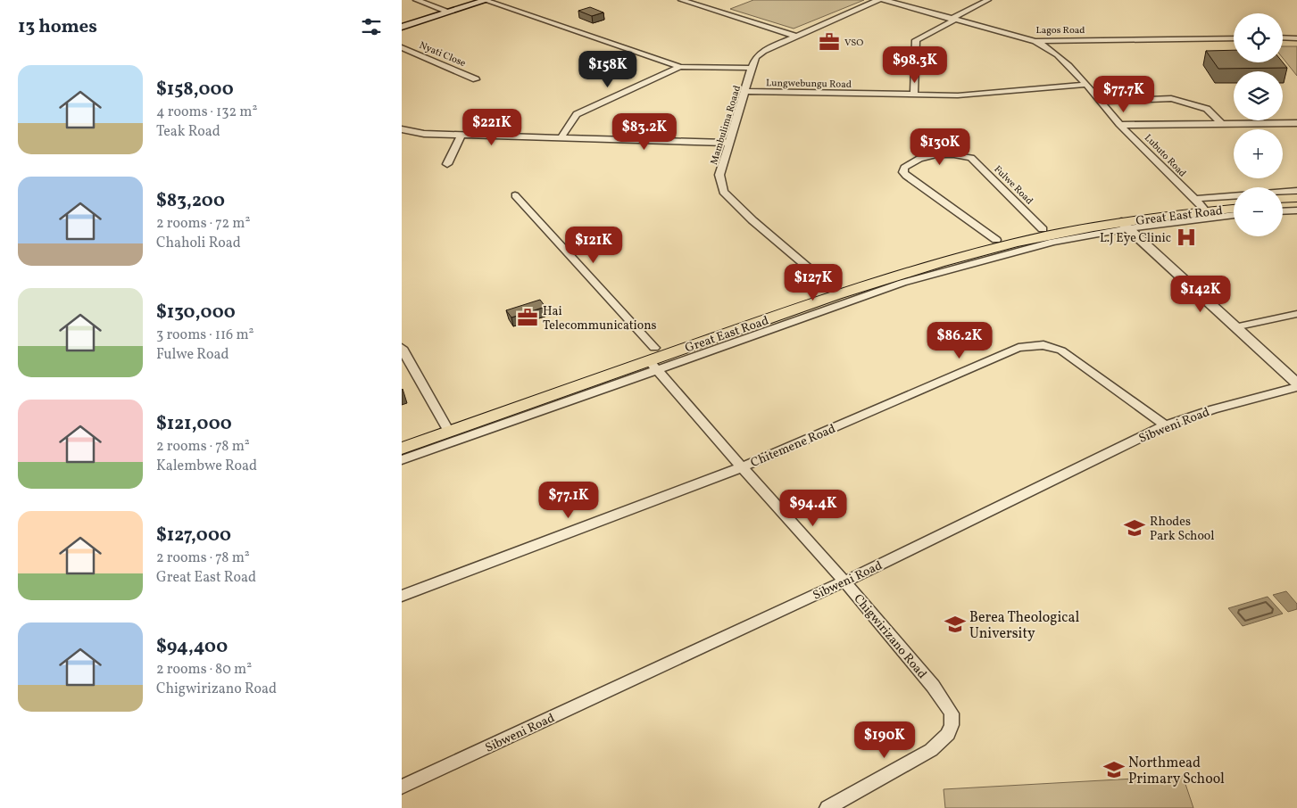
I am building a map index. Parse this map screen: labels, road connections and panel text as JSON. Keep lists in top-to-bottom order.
{
  "streets": {
    "main road": ["Great East Road"],
    "street": [
      "Lagos Road",
      "Nyati Close",
      "Lungwebungu Road",
      "Mambulima Roaad",
      "Lubuto Road",
      "Fulwe Road",
      "Sibweni Road",
      "Chitemene Road",
      "Chigwirizano Road"
    ]
  },
  "crossings": [
    ["Lagos Road", "Lubuto Road"],
    ["Lungwebungu Road", "Mambulima Roaad"],
    ["Lungwebungu Road", "Lubuto Road"],
    ["Mambulima Roaad", "Great East Road"],
    ["Lubuto Road", "Great East Road"],
    ["Fulwe Road", "Great East Road"],
    ["Great East Road", "Chigwirizano Road"],
    ["Sibweni Road", "Chitemene Road"],
    ["Sibweni Road", "Chigwirizano Road"],
    ["Chitemene Road", "Chigwirizano Road"]
  ],
  "places": {
    "office": ["VSO", "Hai Telecommunications"],
    "hospital": ["L.J Eye Clinic"],
    "school or university": ["Rhodes Park School", "Berea Theological University", "Northmead Primary School"]
  },
  "page": {
    "heading": "13 homes",
    "map_buttons": ["+", "−"],
    "price": [
      "$98.3K",
      "$158K",
      "$77.7K",
      "$221K",
      "$83.2K",
      "$130K",
      "$121K",
      "$127K",
      "$142K",
      "$86.2K",
      "$77.1K",
      "$94.4K",
      "$190K"
    ],
    "list": [
      {
        "name": "$158,000",
        "note": "4 rooms · 132 m² · Teak Road"
      },
      {
        "name": "$83,200",
        "note": "2 rooms · 72 m² · Chaholi Road"
      },
      {
        "name": "$130,000",
        "note": "3 rooms · 116 m² · Fulwe Road"
      },
      {
        "name": "$121,000",
        "note": "2 rooms · 78 m² · Kalembwe Road"
      },
      {
        "name": "$127,000",
        "note": "2 rooms · 78 m² · Great East Road"
      },
      {
        "name": "$94,400",
        "note": "2 rooms · 80 m² · Chigwirizano Road"
      }
    ]
  }
}
